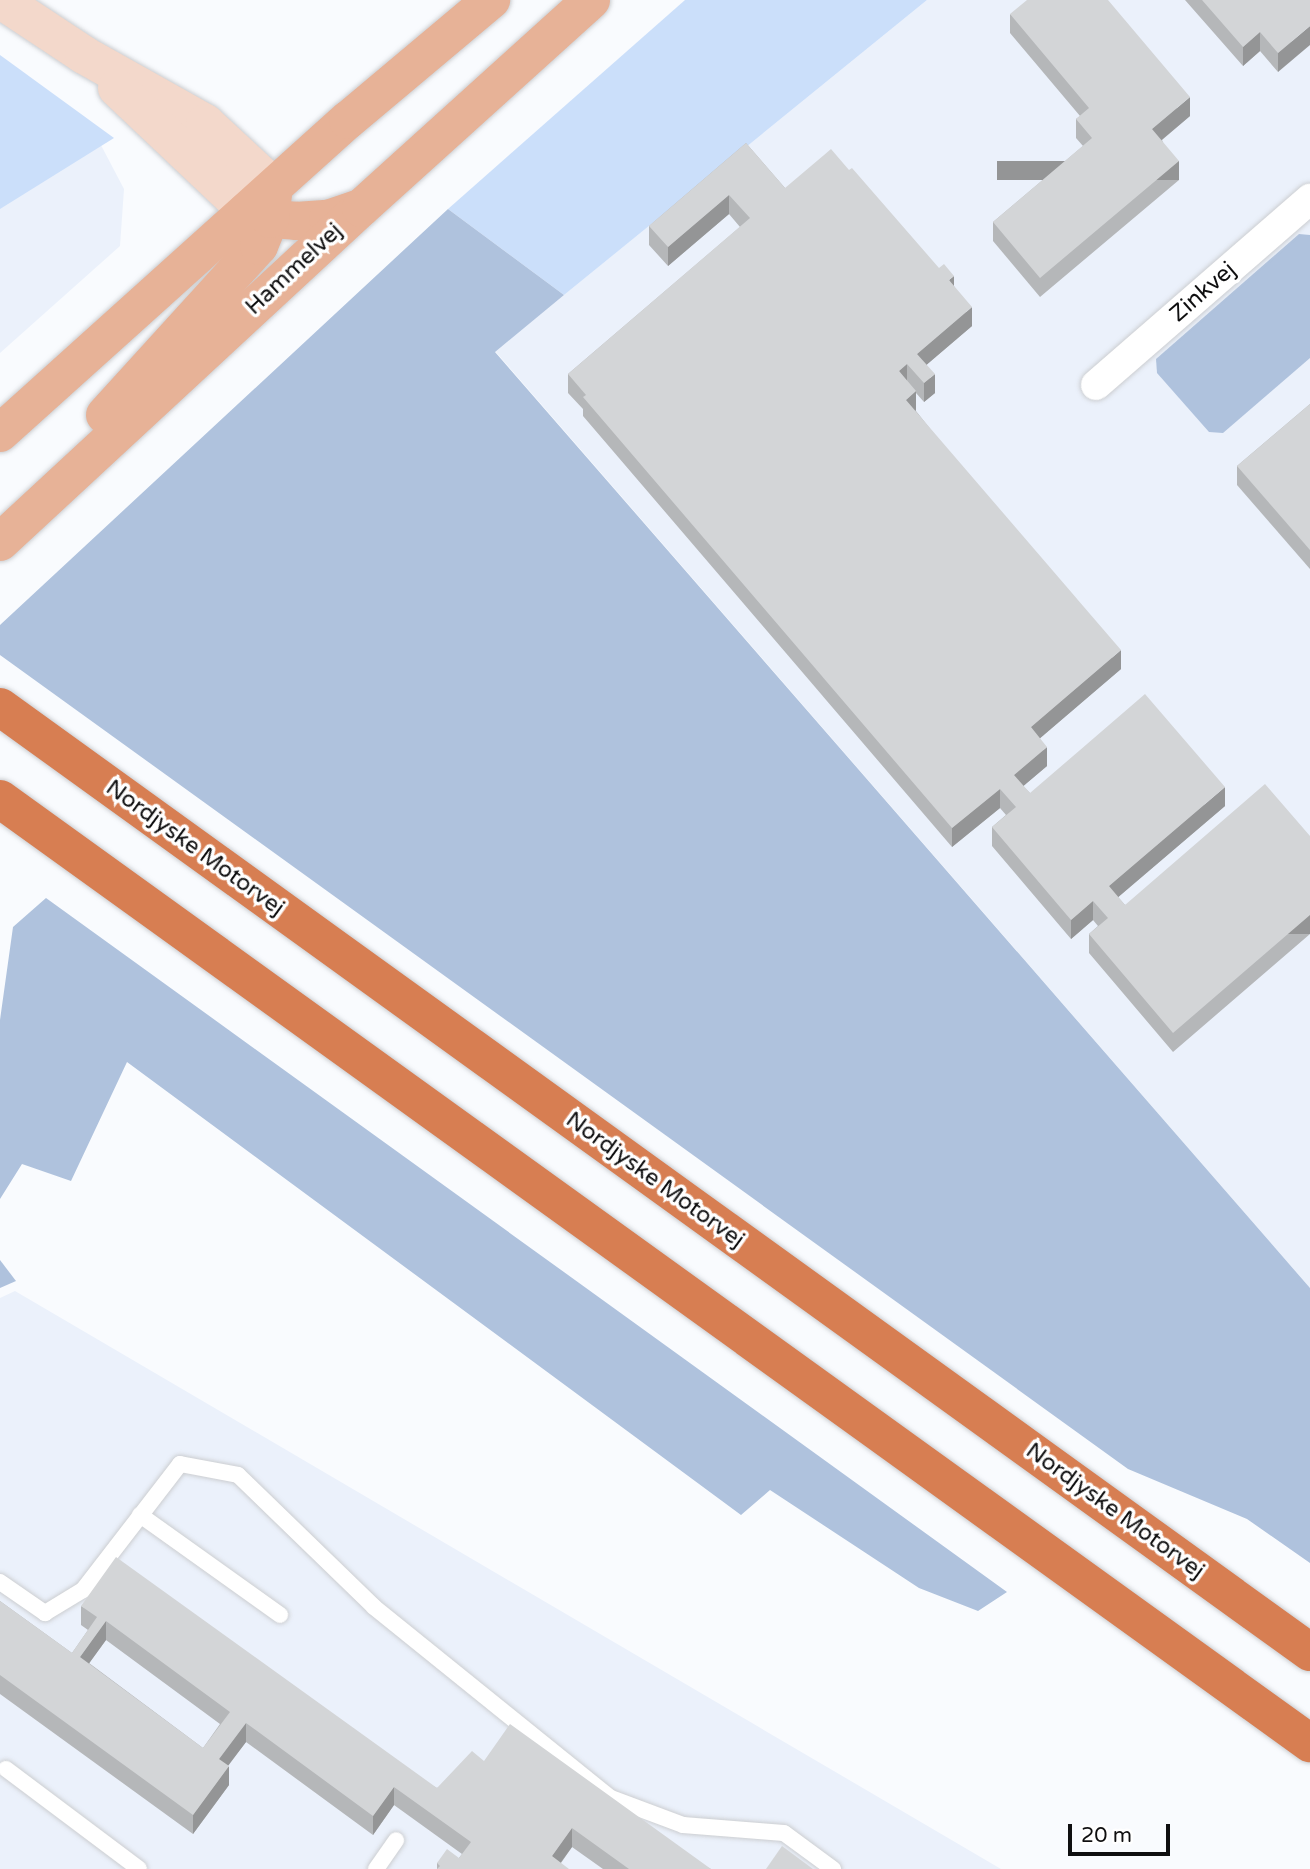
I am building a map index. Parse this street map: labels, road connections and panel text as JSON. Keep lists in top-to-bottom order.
{
  "streets": {
    "highway": ["Nordjyske Motorvej"],
    "main road": ["Hammelvej"],
    "street": ["Zinkvej"]
  },
  "scale_bar": "20 m"
}
